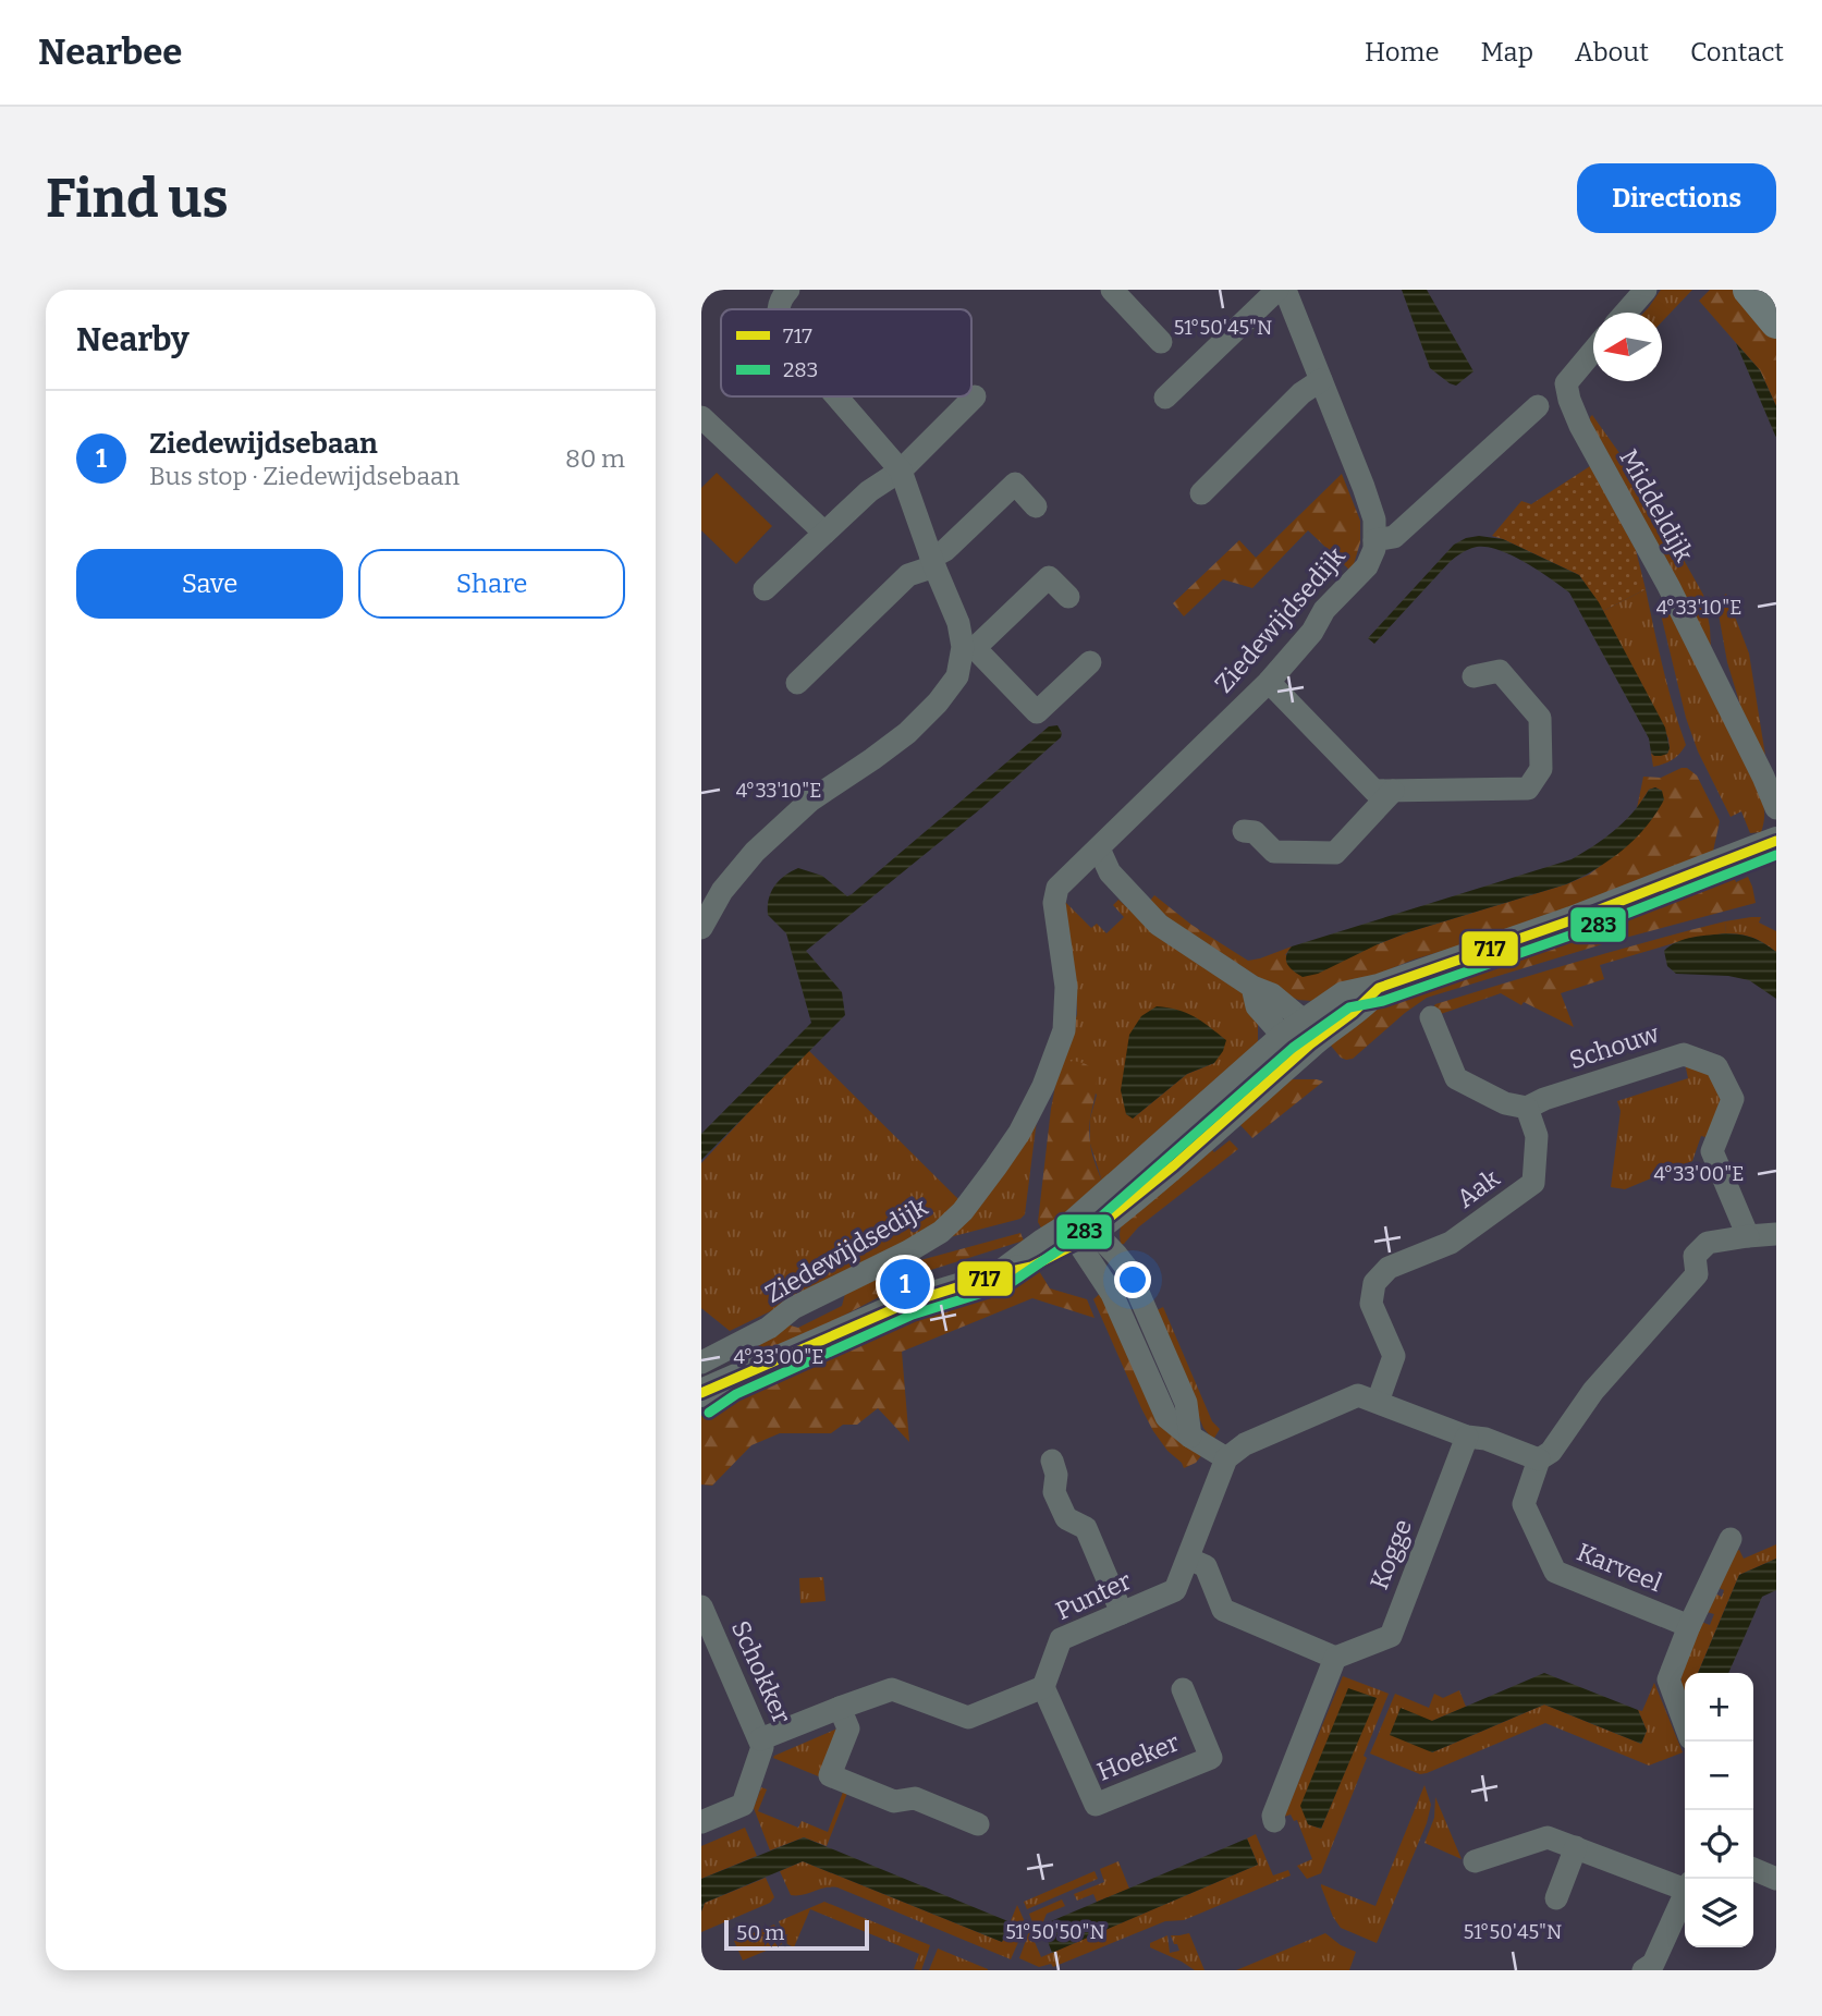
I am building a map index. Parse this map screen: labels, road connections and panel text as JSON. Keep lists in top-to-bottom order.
{
  "streets": {
    "street": [
      "Middeldijk",
      "Ziedewijdsedijk",
      "Schouw",
      "Aak",
      "Kogge",
      "Karveel",
      "Punter",
      "Schokker",
      "Hoeker"
    ]
  },
  "crossings": [
    ["Schouw", "Aak"],
    ["Aak", "Kogge"],
    ["Aak", "Punter"],
    ["Kogge", "Punter"],
    ["Punter", "Hoeker"]
  ],
  "lines": ["transit line 717", "transit line 283"],
  "legend": ["717", "283"],
  "scale_bar": "50 m",
  "north": "left",
  "page": {
    "header": "Nearbee",
    "nav": [
      "Home",
      "Map",
      "About",
      "Contact"
    ],
    "buttons": [
      "Directions",
      ["Save", "Share"]
    ],
    "title": "Find us",
    "heading": "Nearby",
    "list": [
      {
        "mark": "1",
        "name": "Ziedewijdsebaan",
        "note": "Bus stop · Ziedewijdsebaan",
        "value": "80 m"
      }
    ],
    "pins": "1",
    "map_buttons": ["+", "−"],
    "scale": "50 m"
  },
  "coordinates": [
    "51°50'45\"N",
    "4°33'10\"E",
    "4°33'00\"E",
    "51°50'50\"N"
  ]
}
